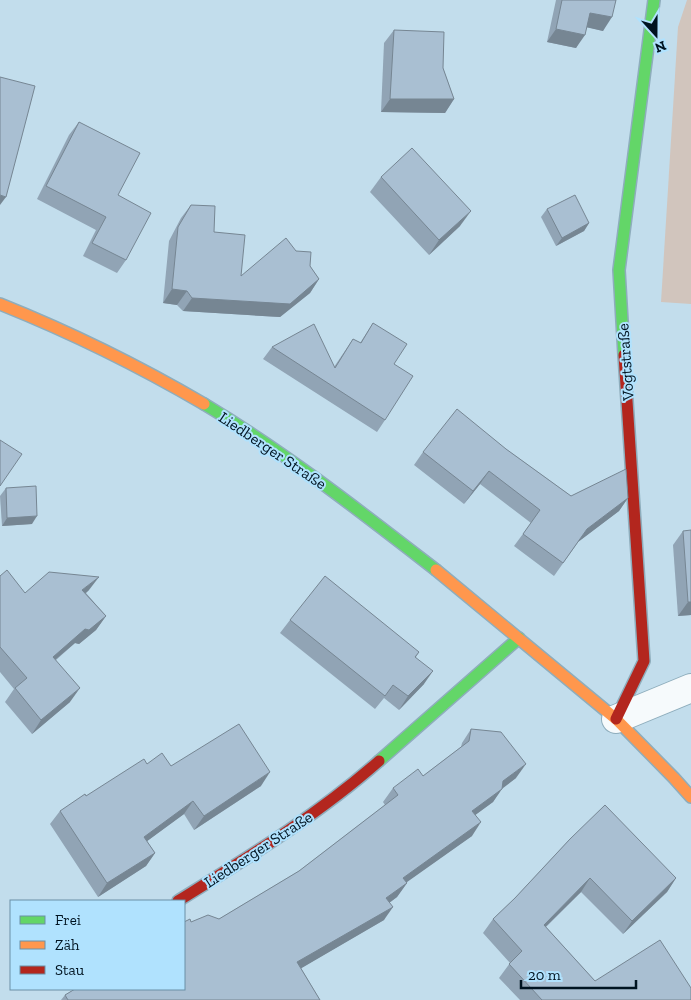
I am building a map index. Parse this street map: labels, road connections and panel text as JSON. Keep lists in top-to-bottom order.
{
  "streets": {
    "street": ["Vogtstraße", "Liedberger Straße"]
  },
  "crossings": [
    ["Vogtstraße", "Liedberger Straße"]
  ],
  "legend": ["Frei", "Zäh", "Stau"],
  "scale_bar": "20 m",
  "north": "bottom"
}
